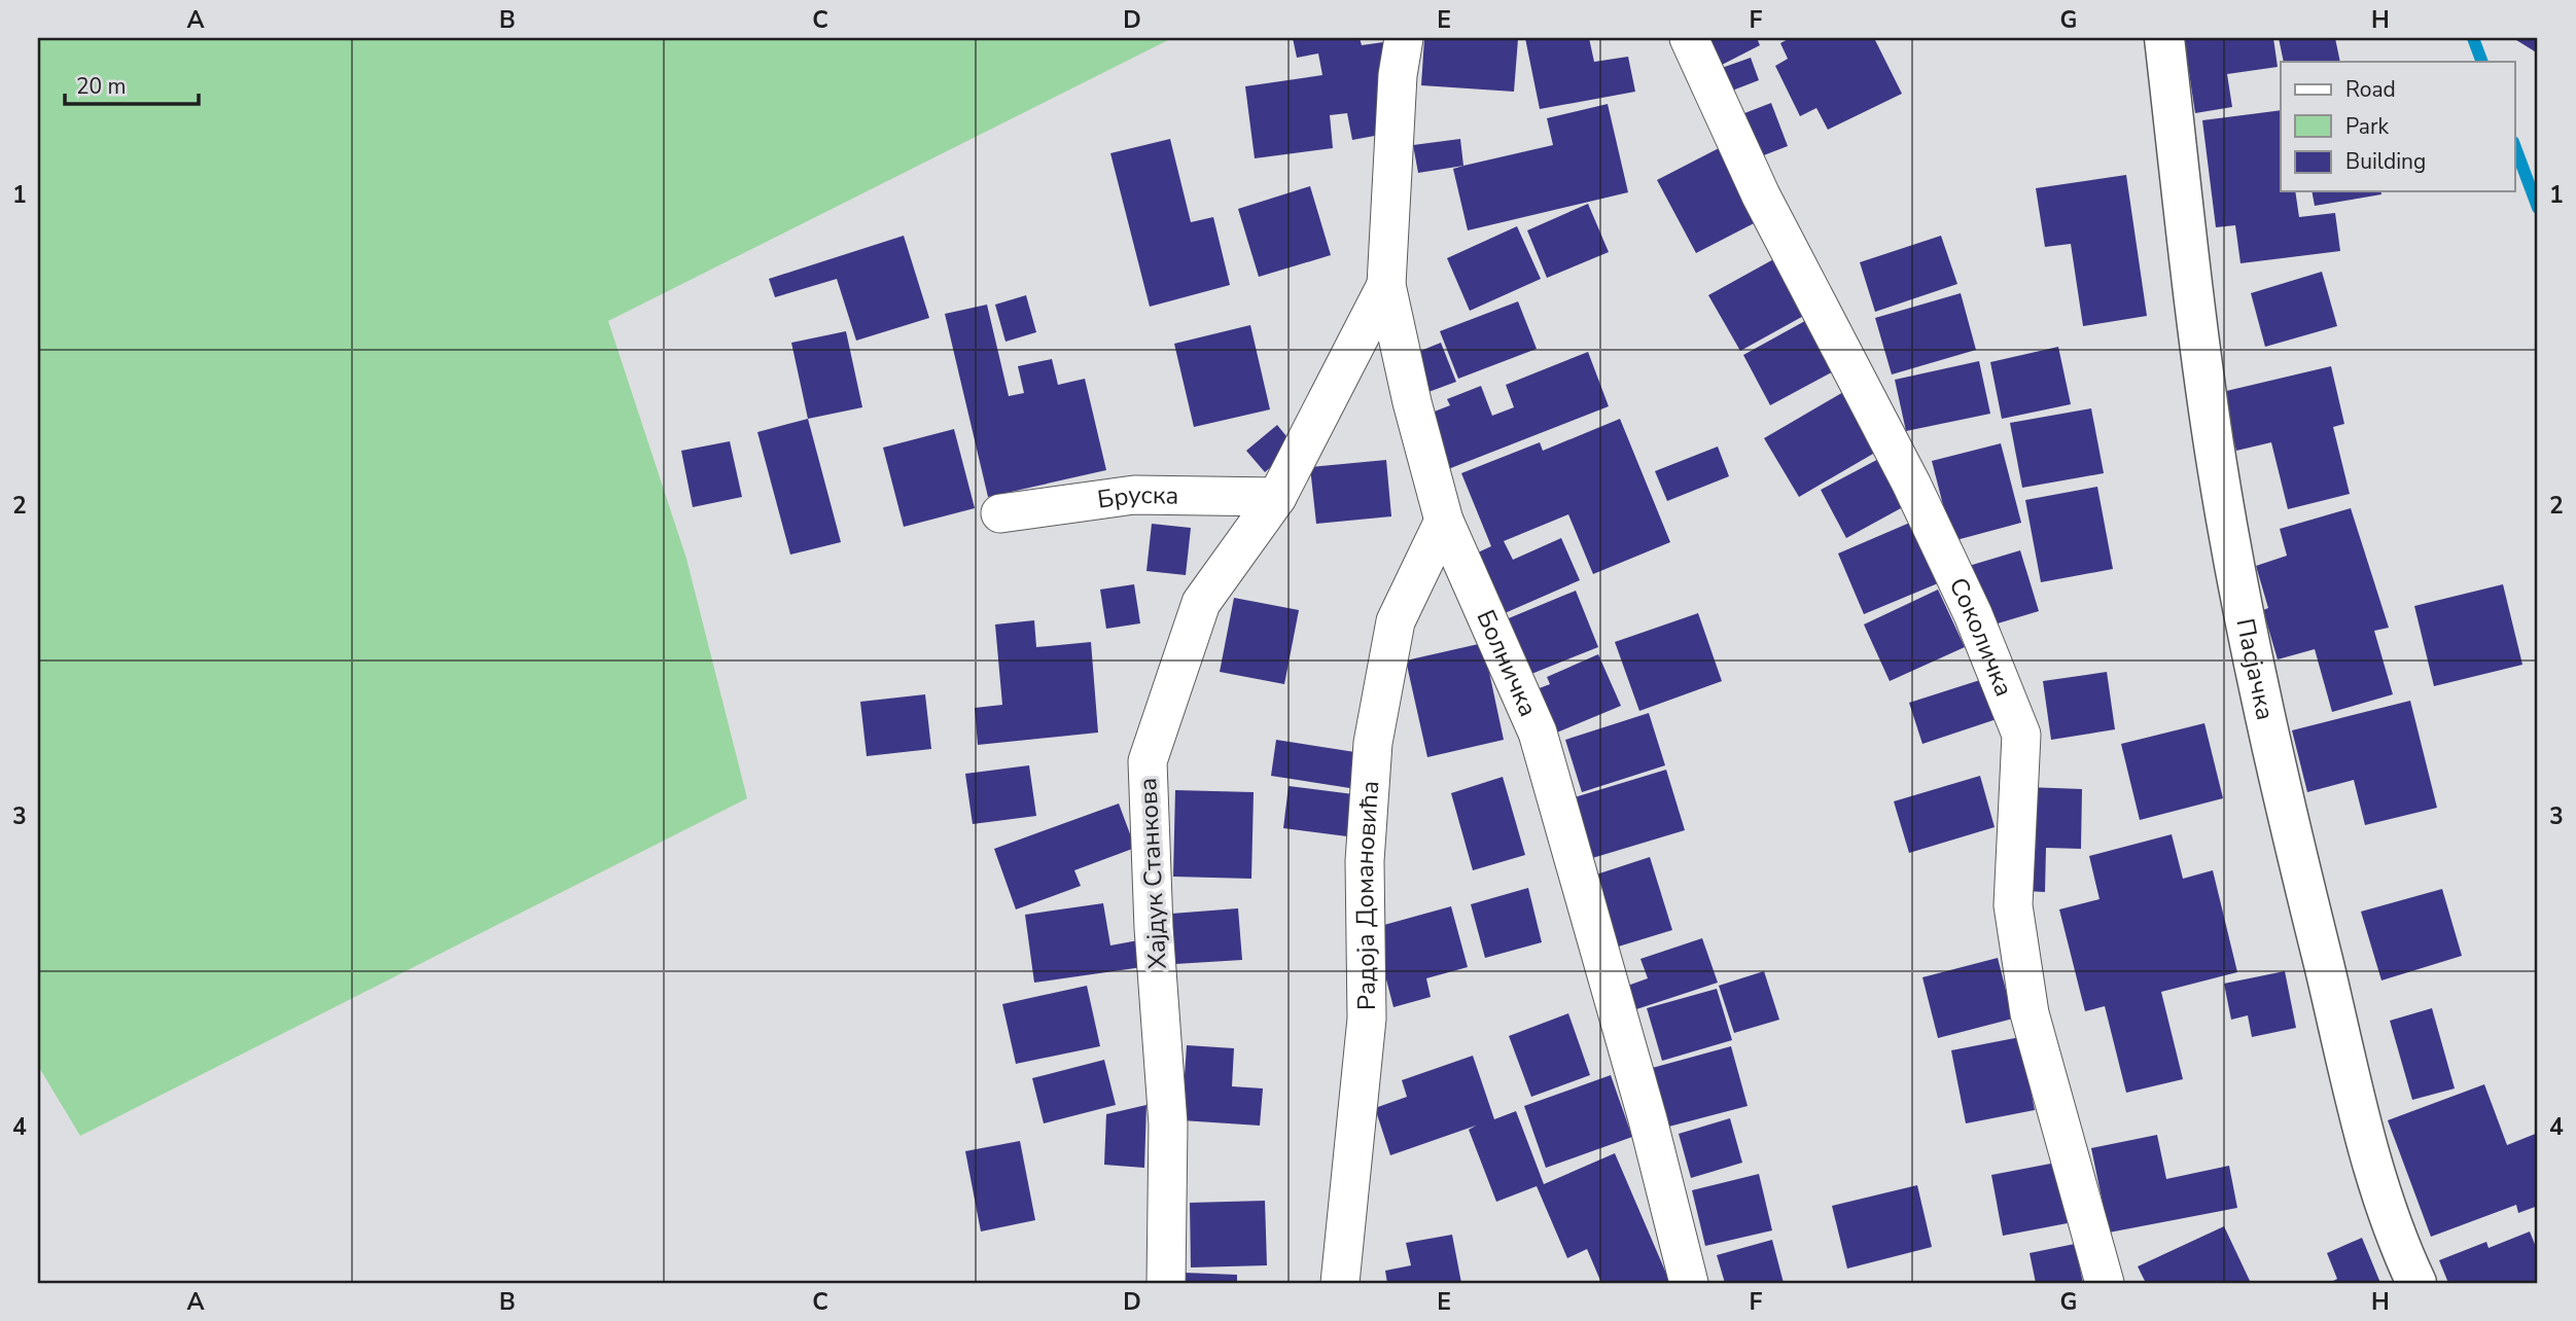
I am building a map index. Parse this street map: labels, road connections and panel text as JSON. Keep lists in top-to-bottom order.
{
  "streets": {
    "main road": ["Пасјачка"],
    "street": [
      "Бруска",
      "Соколичка",
      "Болничка",
      "Хајдук Станкова",
      "Радоја Домановића"
    ]
  },
  "crossings": [
    ["Бруска", "Хајдук Станкова"],
    ["Болничка", "Хајдук Станкова"],
    ["Болничка", "Радоја Домановића"]
  ],
  "legend": ["Road", "Park", "Building"],
  "scale_bar": "20 m",
  "grid": {
    "columns": [
      "A",
      "B",
      "C",
      "D",
      "E",
      "F",
      "G",
      "H"
    ],
    "rows": [
      "1",
      "2",
      "3",
      "4"
    ]
  }
}
